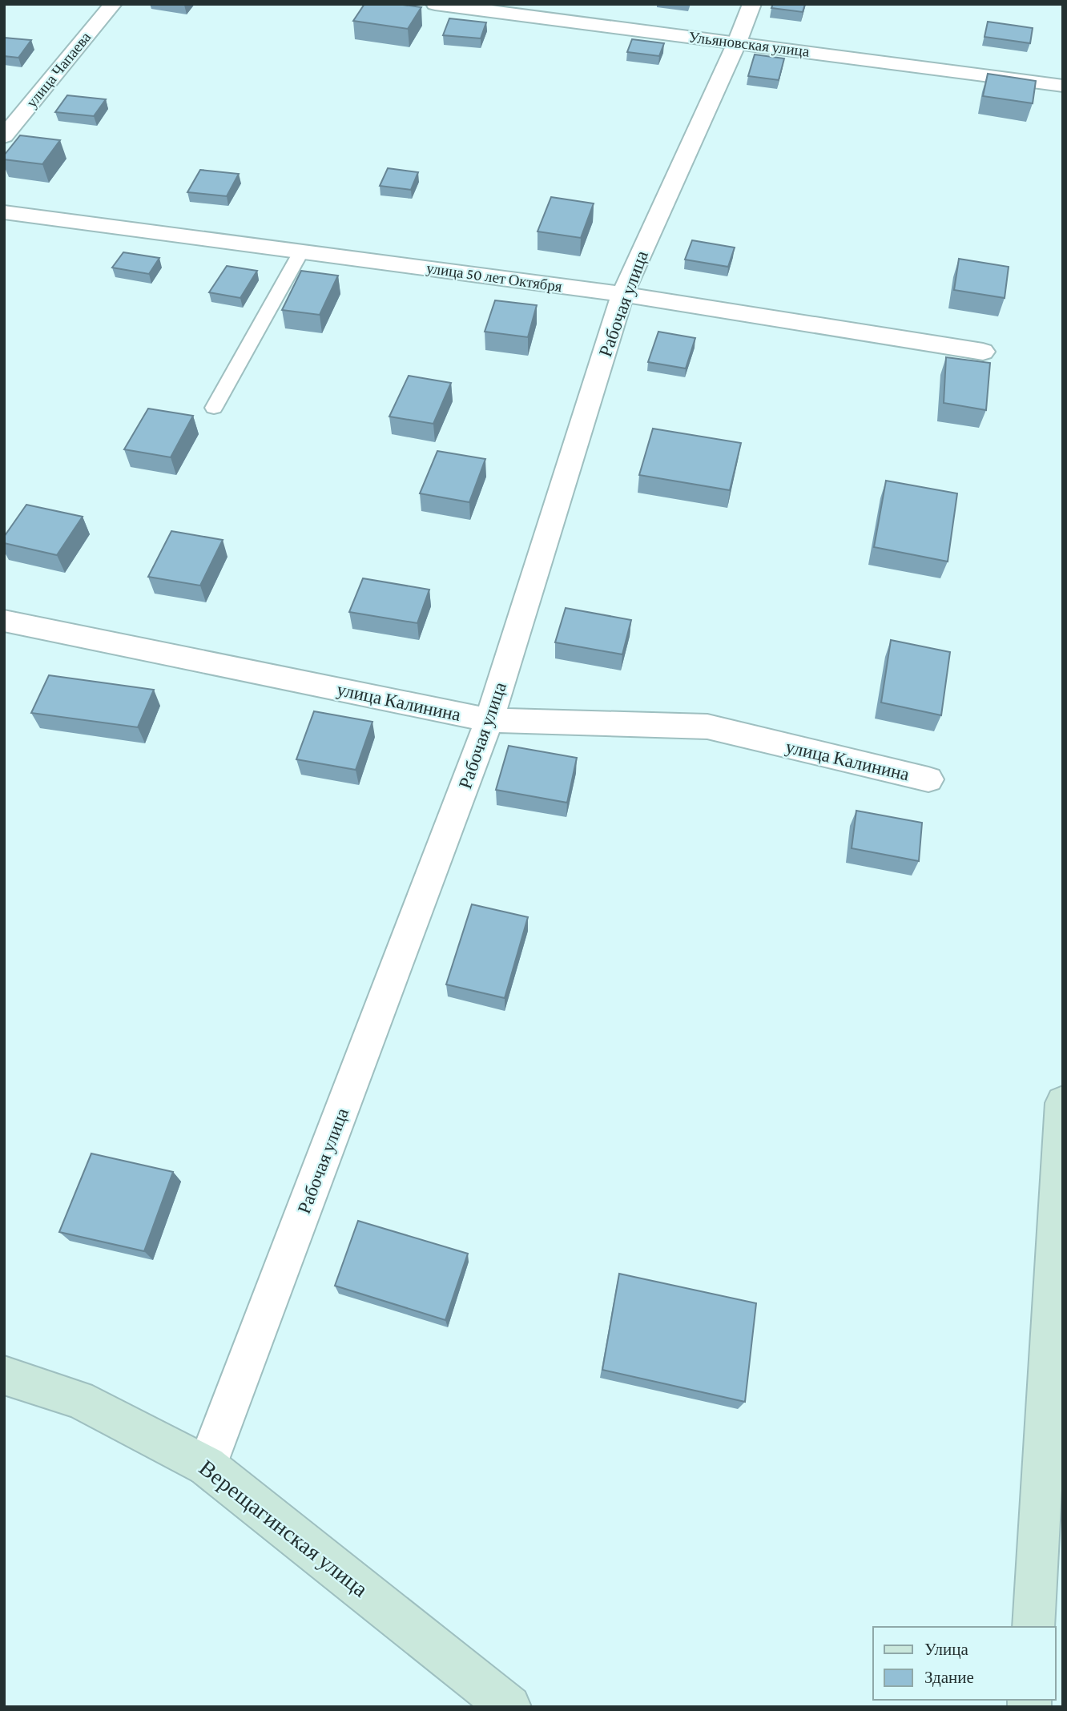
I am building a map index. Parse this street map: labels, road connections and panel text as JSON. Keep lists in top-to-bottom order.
{
  "streets": {
    "main road": ["Верещагинская улица"],
    "street": [
      "Ульяновская улица",
      "улица Чапаева",
      "улица 50 лет Октября",
      "Рабочая улица",
      "улица Калинина"
    ]
  },
  "crossings": [
    ["Ульяновская улица", "Рабочая улица"],
    ["улица 50 лет Октября", "Рабочая улица"],
    ["Рабочая улица", "улица Калинина"],
    ["Рабочая улица", "Верещагинская улица"]
  ],
  "legend": ["Улица", "Здание"]
}
